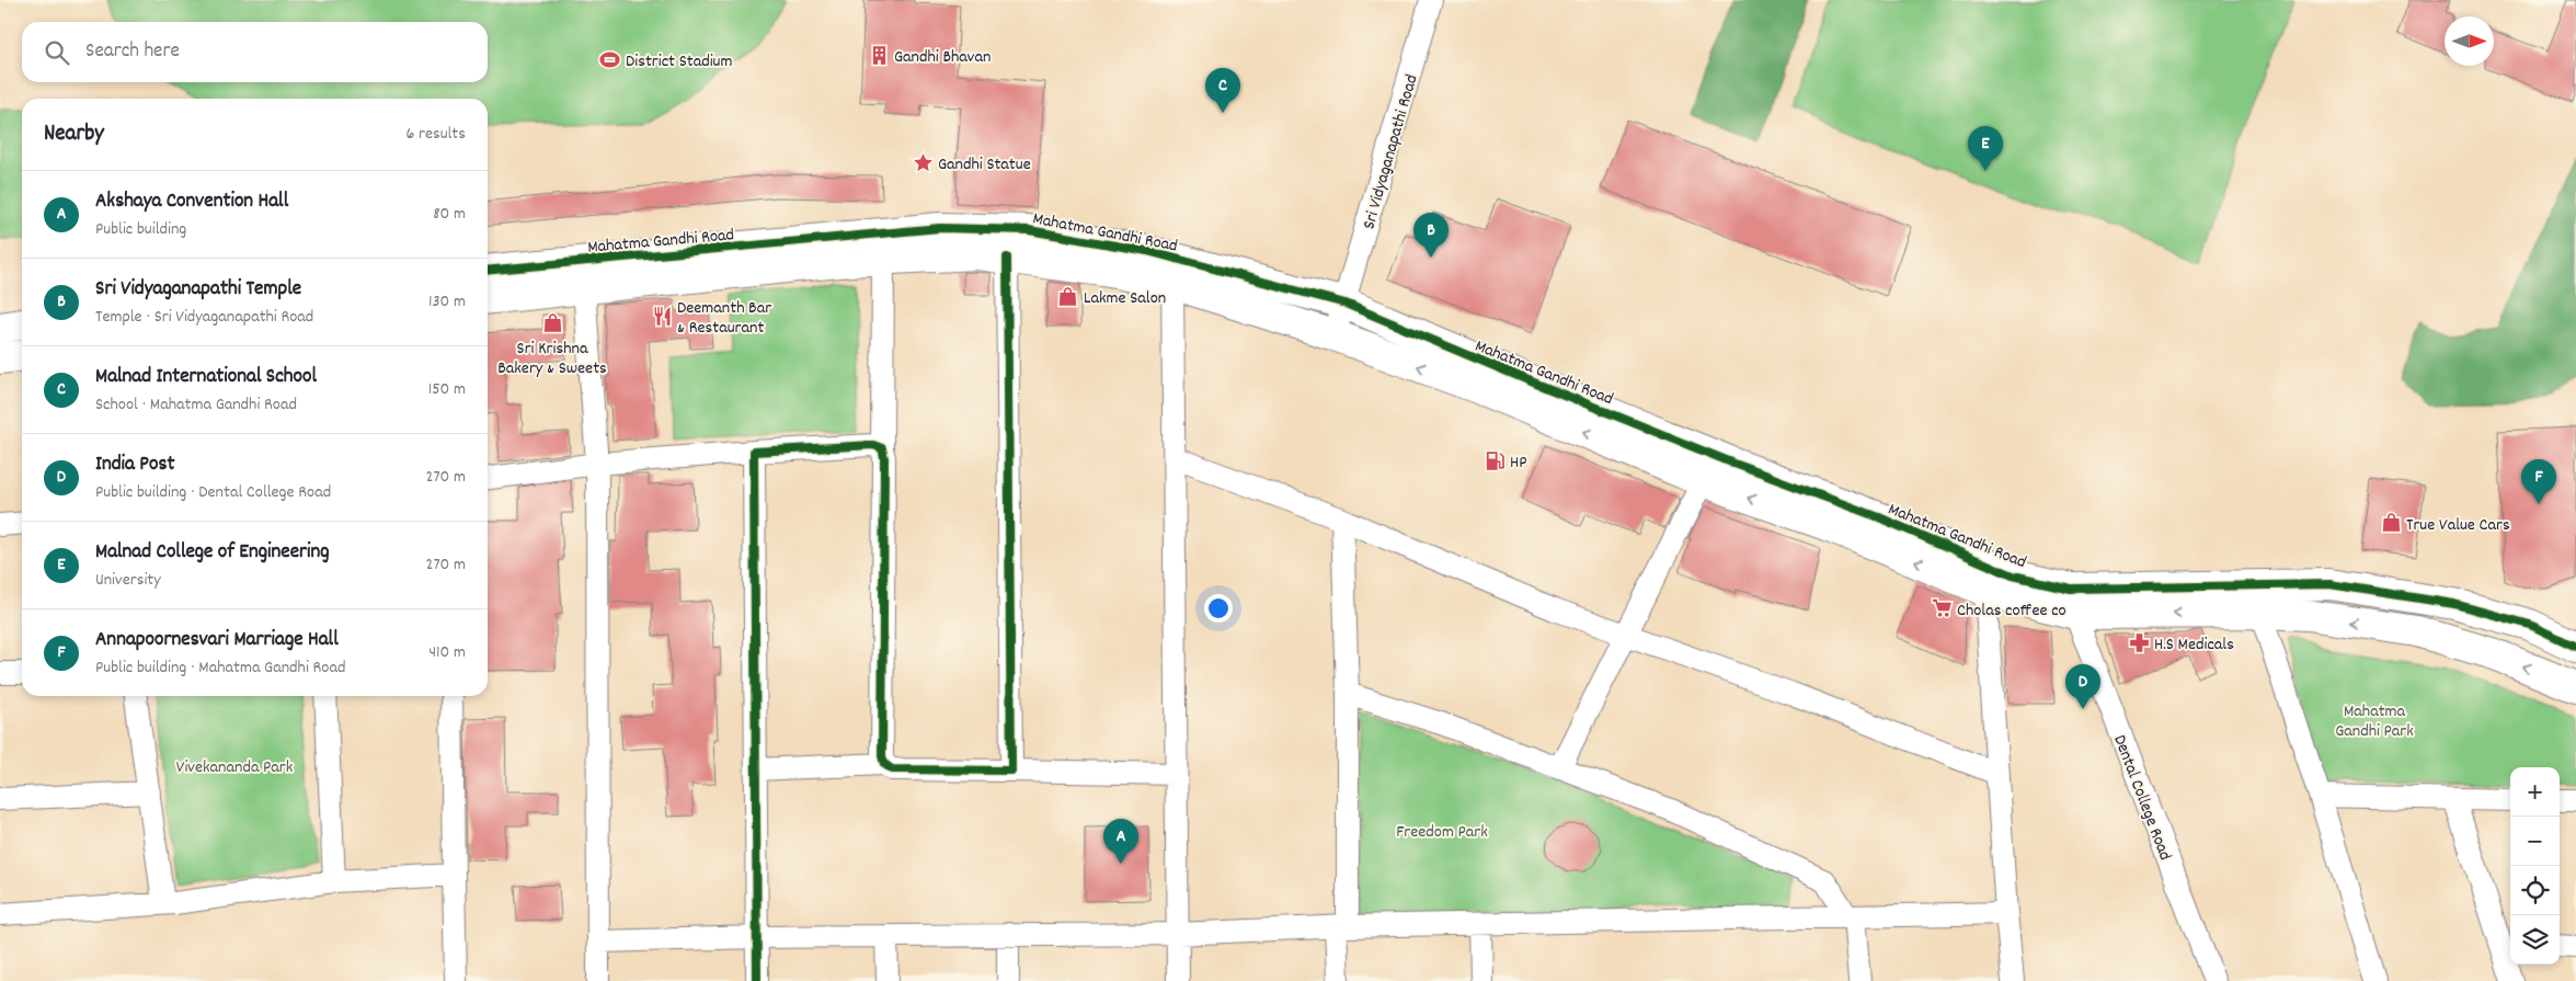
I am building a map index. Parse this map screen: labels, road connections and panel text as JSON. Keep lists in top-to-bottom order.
{
  "streets": {
    "street": ["Sri Vidyaganapathi Road", "Mahatma Gandhi Road", "Dental College Road"]
  },
  "crossings": [
    ["Sri Vidyaganapathi Road", "Mahatma Gandhi Road"],
    ["Mahatma Gandhi Road", "Dental College Road"]
  ],
  "parks": ["Mahatma Gandhi Park", "Vivekananda Park", "Freedom Park"],
  "places": {
    "building": ["Gandhi Bhavan"],
    "sports": ["District Stadium"],
    "place": ["Gandhi Statue"],
    "shop": ["Lakme Salon", "Sri Krishna Bakery & Sweets", "True Value Cars"],
    "restaurant": ["Deemanth Bar & Restaurant"],
    "fuel station": ["HP"],
    "supermarket": ["Cholas coffee co"],
    "pharmacy": ["H.S Medicals"]
  },
  "north": "right",
  "page": {
    "search": "Search here",
    "pins": [
      "C",
      "E",
      "B",
      "F",
      "D",
      "A"
    ],
    "heading": ["Nearby", "6 results"],
    "list": [
      {
        "mark": "A",
        "name": "Akshaya Convention Hall",
        "note": "Public building",
        "value": "80 m"
      },
      {
        "mark": "B",
        "name": "Sri Vidyaganapathi Temple",
        "note": "Temple · Sri Vidyaganapathi Road",
        "value": "130 m"
      },
      {
        "mark": "C",
        "name": "Malnad International School",
        "note": "School · Mahatma Gandhi Road",
        "value": "150 m"
      },
      {
        "mark": "D",
        "name": "India Post",
        "note": "Public building · Dental College Road",
        "value": "270 m"
      },
      {
        "mark": "E",
        "name": "Malnad College of Engineering",
        "note": "University",
        "value": "270 m"
      },
      {
        "mark": "F",
        "name": "Annapoornesvari Marriage Hall",
        "note": "Public building · Mahatma Gandhi Road",
        "value": "410 m"
      }
    ],
    "map_buttons": ["+", "−"]
  }
}
